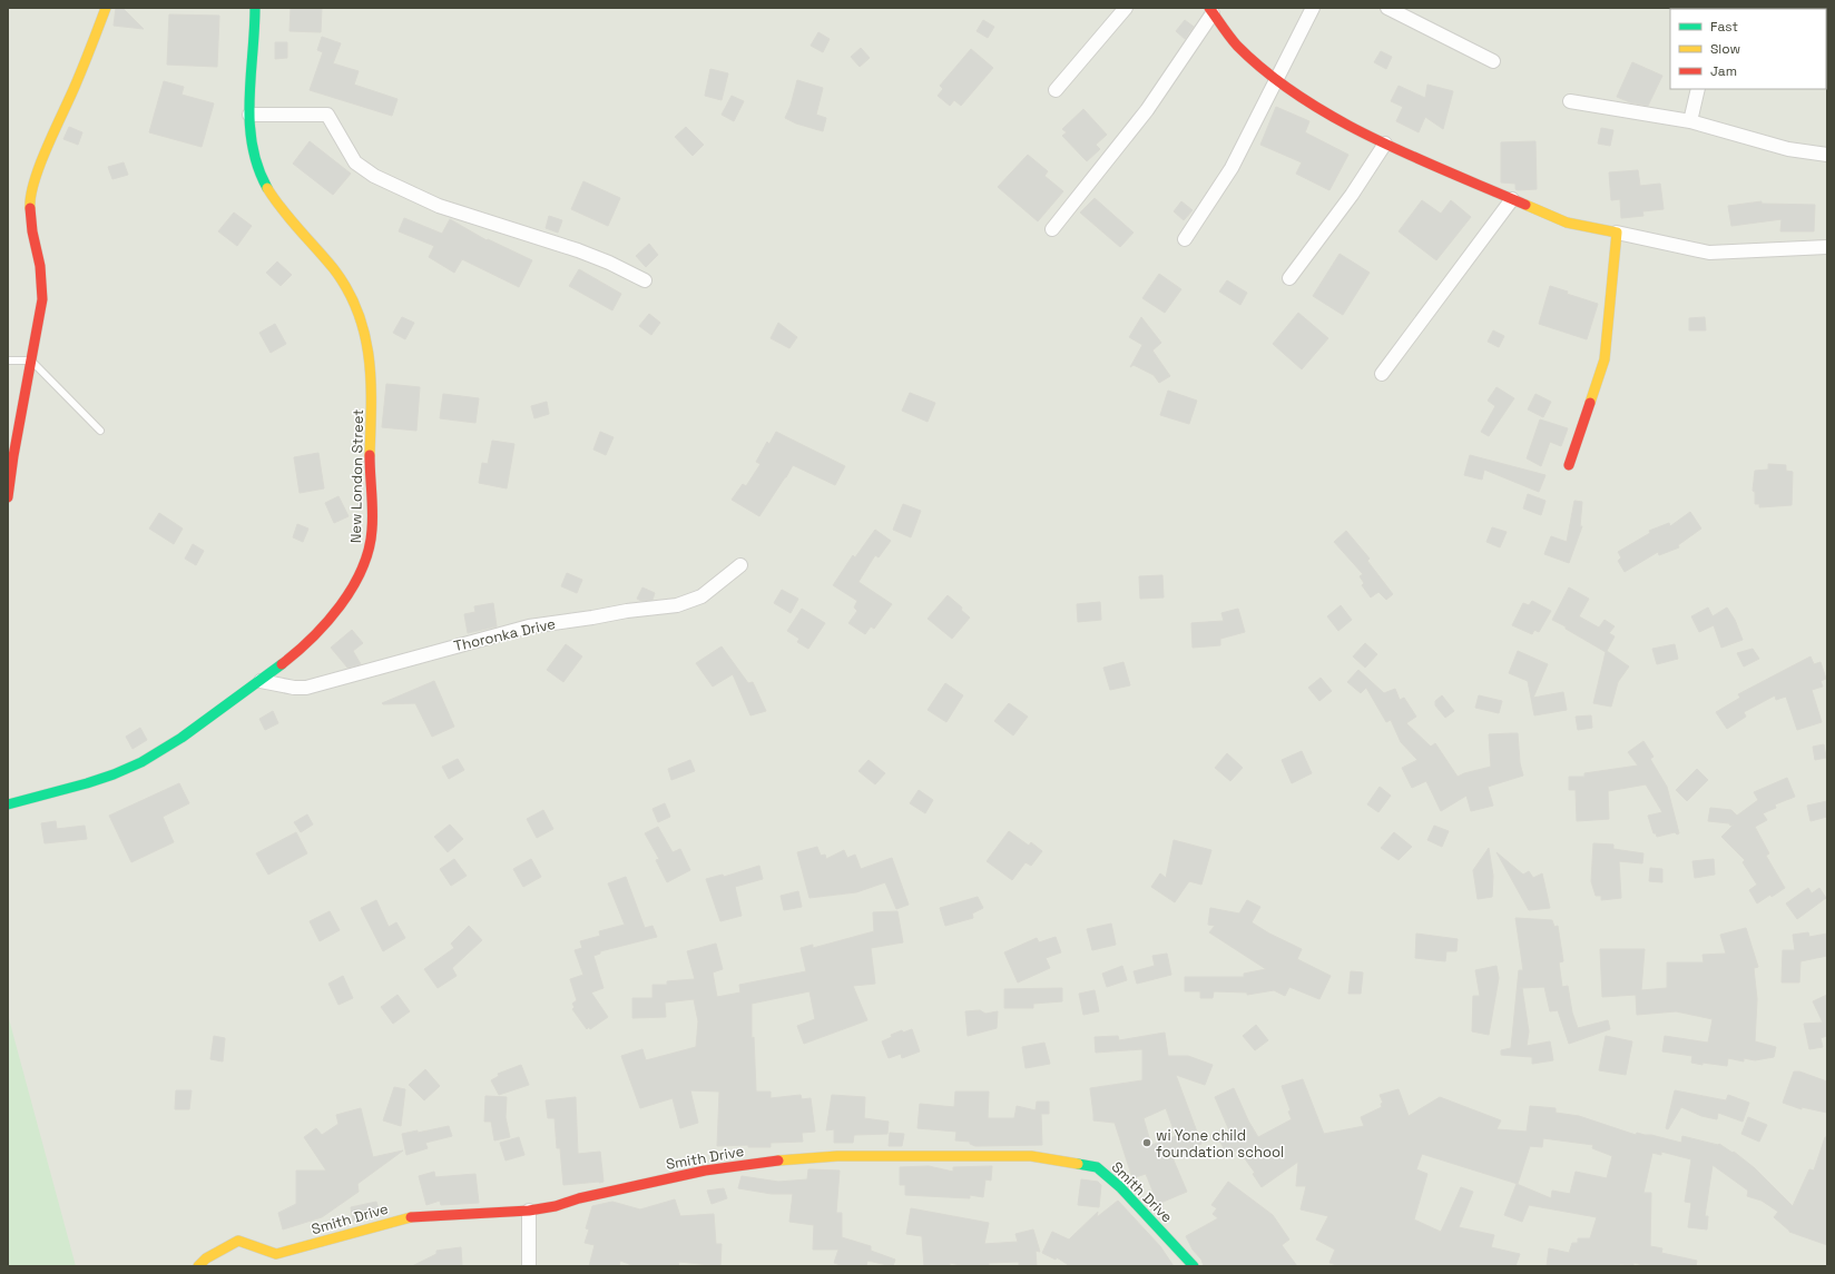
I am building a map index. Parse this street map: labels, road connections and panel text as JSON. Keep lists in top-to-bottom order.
{
  "streets": {
    "street": ["New London Street", "Thoronka Drive", "Smith Drive"]
  },
  "crossings": [
    ["New London Street", "Thoronka Drive"]
  ],
  "places": ["wi Yone child foundation school"],
  "legend": ["Fast", "Slow", "Jam"]
}
